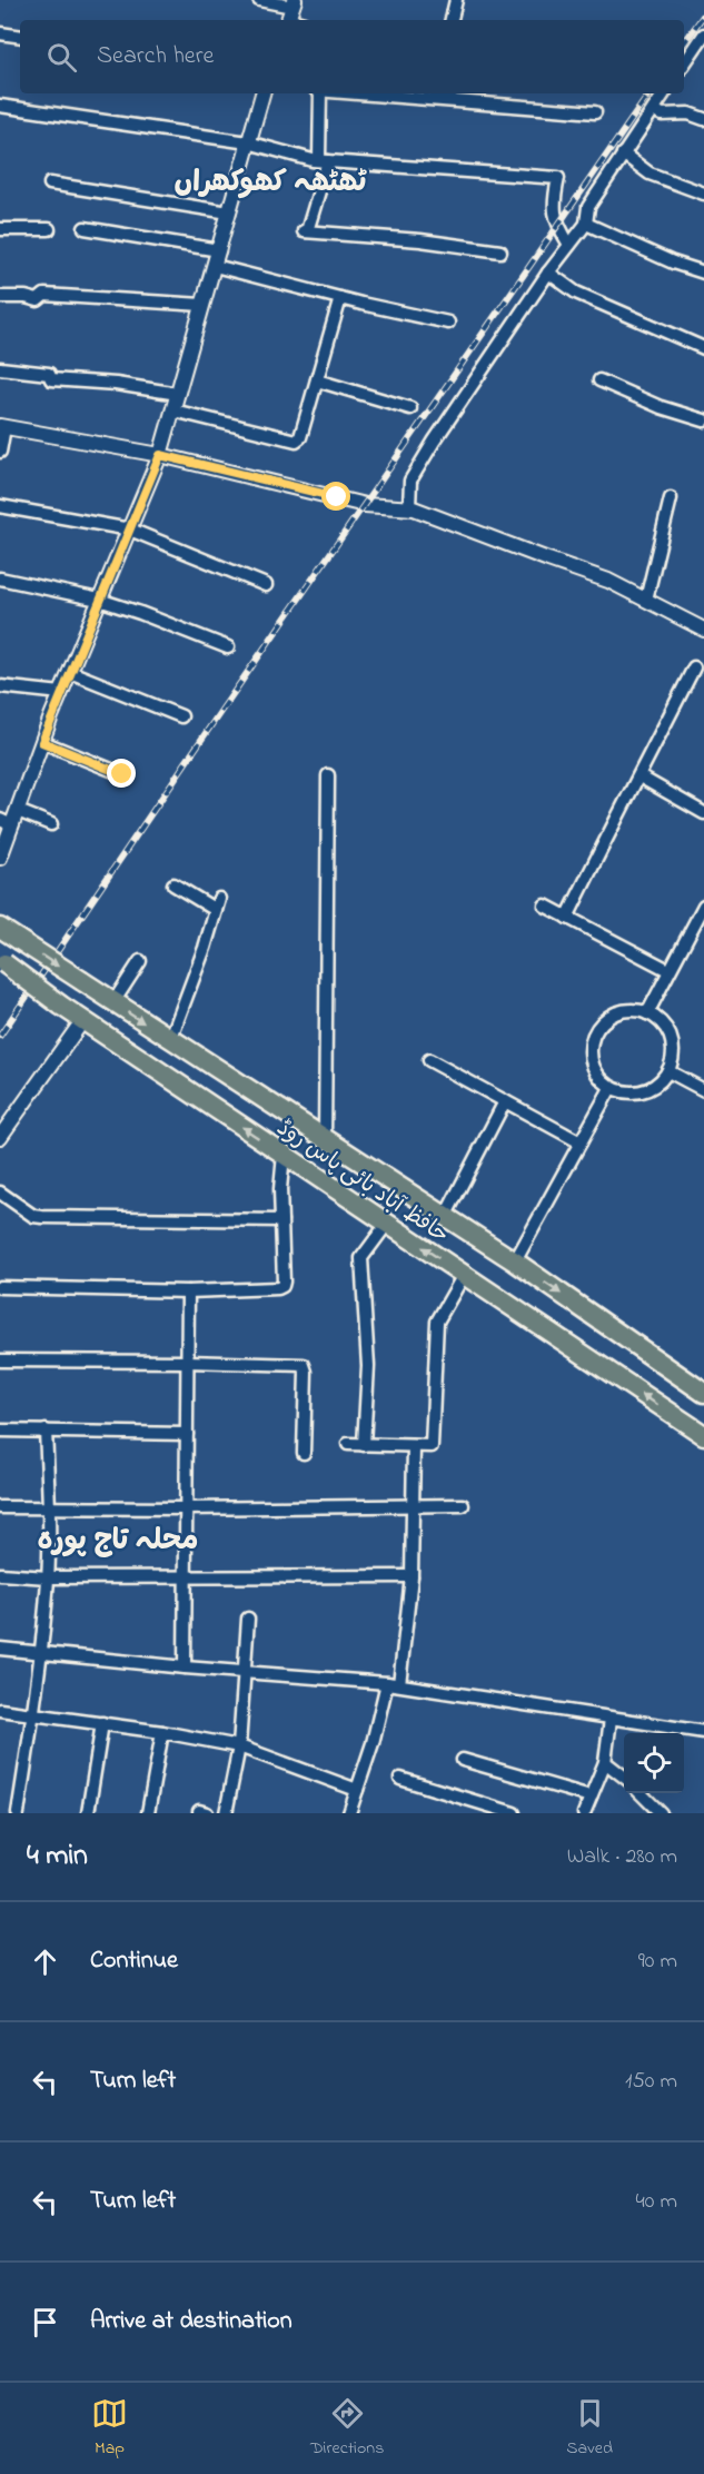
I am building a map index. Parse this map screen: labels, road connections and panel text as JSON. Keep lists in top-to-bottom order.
{
  "streets": {
    "highway": ["حافظ آباد بائی پاس روڈ"]
  },
  "districts": ["ٹھٹھہ کھوکھراں", "محلہ تاج پورہ"],
  "page": {
    "search": "Search here",
    "heading": ["4 min", "Walk · 280 m"],
    "list": [
      ["Continue", "90 m"],
      ["Turn left", "150 m"],
      ["Turn left", "40 m"],
      "Arrive at destination"
    ],
    "nav": ["Map", "Directions", "Saved"]
  }
}
